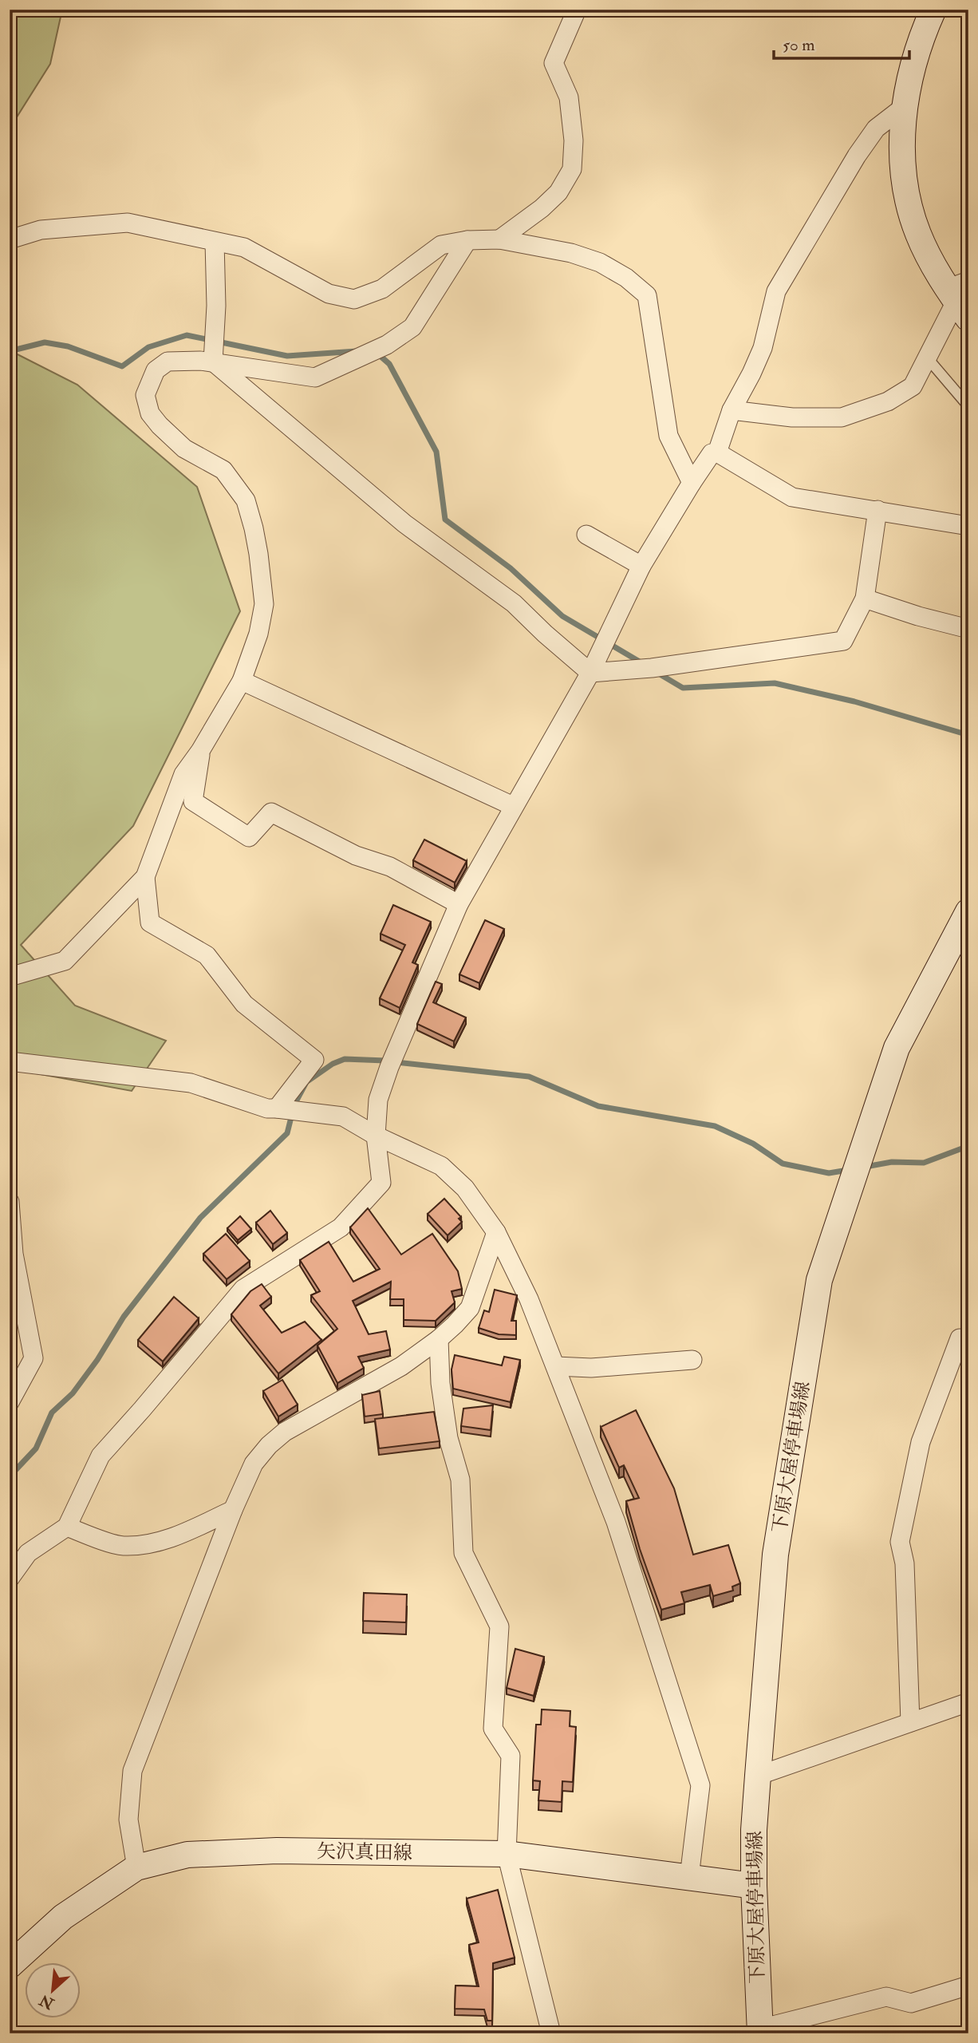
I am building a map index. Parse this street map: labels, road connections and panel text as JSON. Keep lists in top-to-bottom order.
{
  "streets": {
    "main road": ["下原大屋停車場線", "矢沢真田線"]
  },
  "crossings": [
    ["下原大屋停車場線", "矢沢真田線"]
  ],
  "scale_bar": "50 m",
  "north": "bottom left"
}
